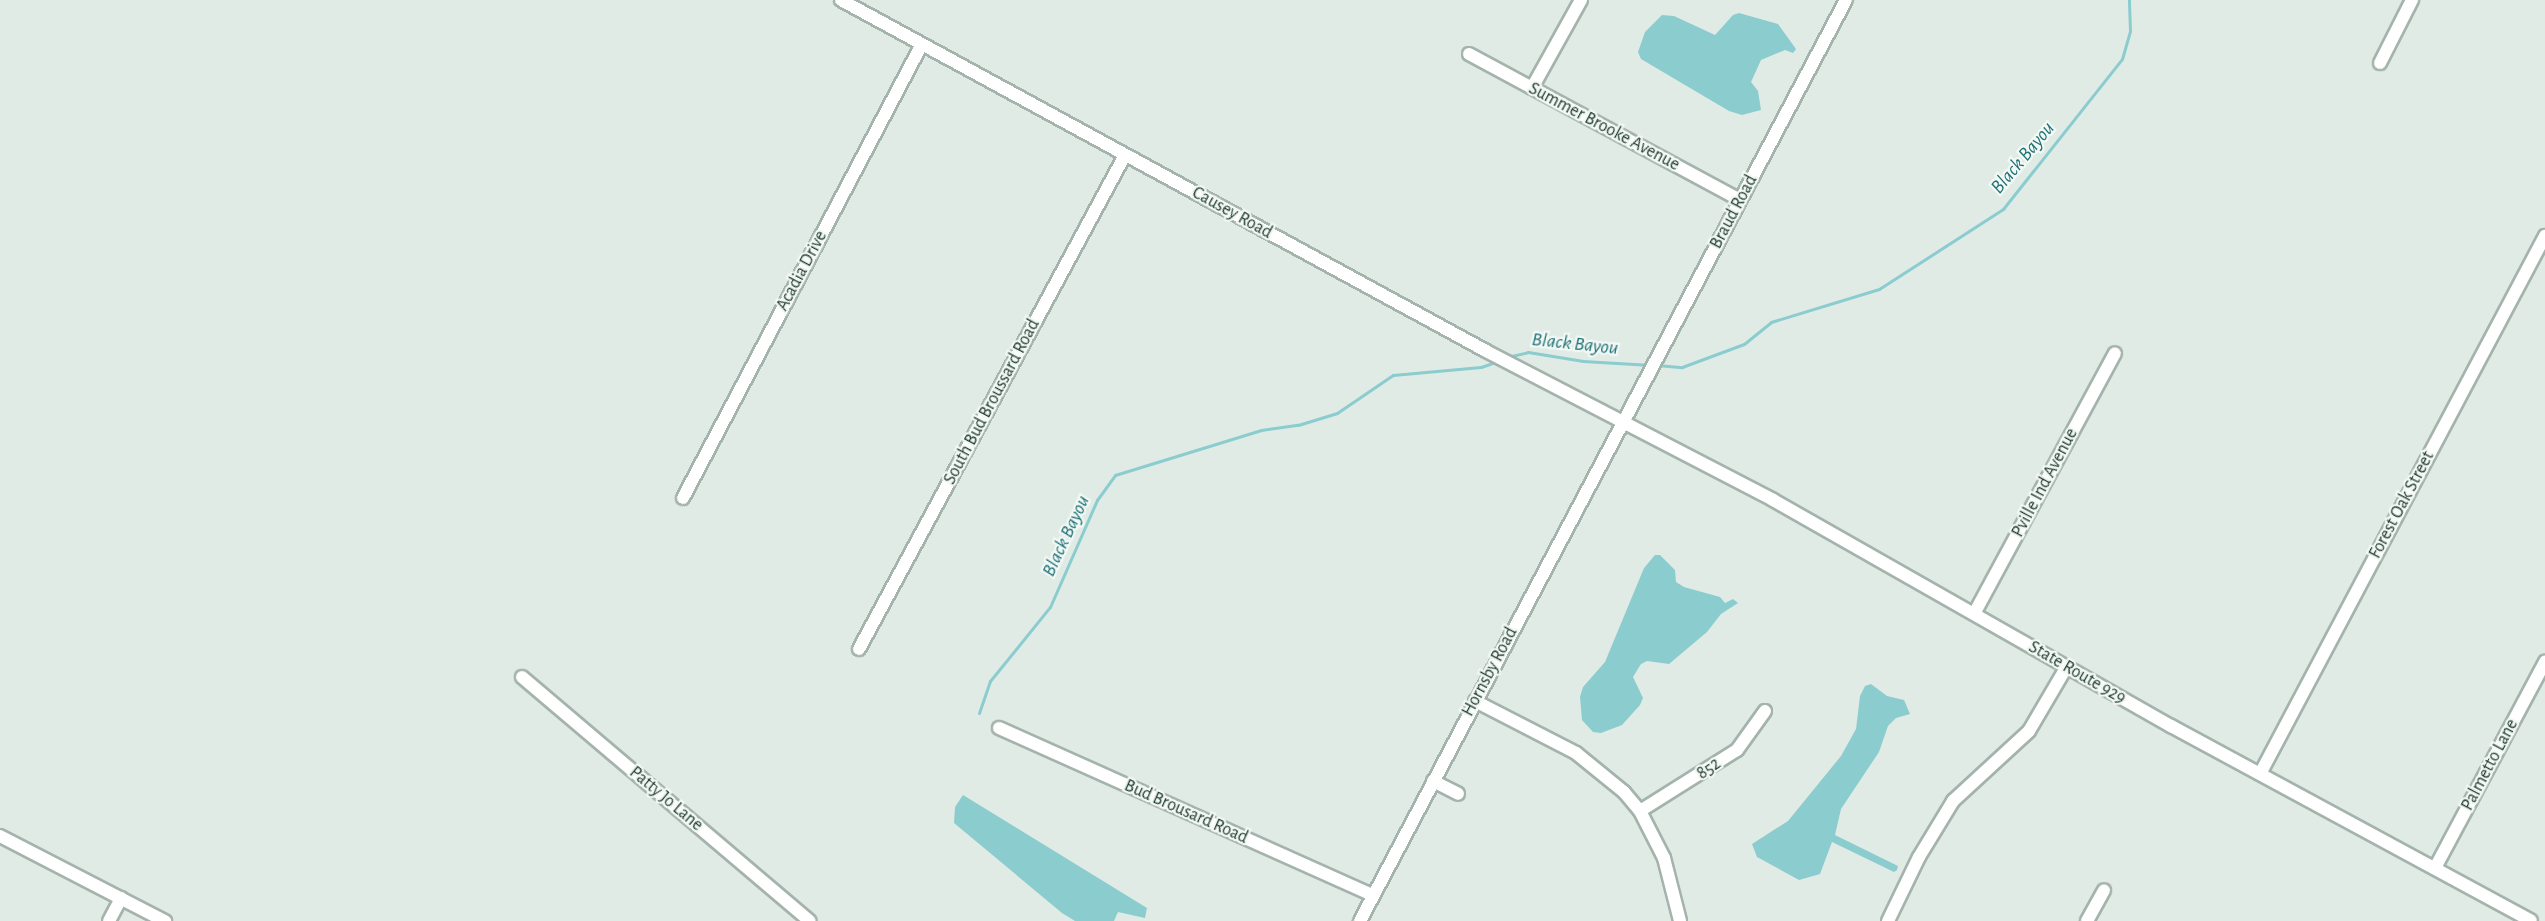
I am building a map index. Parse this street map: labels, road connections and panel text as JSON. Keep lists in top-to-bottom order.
{
  "streets": {
    "street": [
      "Summer Brooke Avenue",
      "Braud Road",
      "Causey Road",
      "Acadia Drive",
      "South Bud Broussard Road",
      "Pville Ind Avenue",
      "Forest Oak Street",
      "Hornsby Road",
      "State Route 929",
      "Palmetto Lane",
      "852",
      "Patty Jo Lane",
      "Bud Brousard Road"
    ]
  },
  "crossings": [
    ["Summer Brooke Avenue", "Braud Road"],
    ["Braud Road", "Causey Road"],
    ["Braud Road", "Hornsby Road"],
    ["Braud Road", "State Route 929"],
    ["Causey Road", "Acadia Drive"],
    ["Causey Road", "South Bud Broussard Road"],
    ["Causey Road", "Hornsby Road"],
    ["Causey Road", "State Route 929"],
    ["Pville Ind Avenue", "State Route 929"],
    ["Forest Oak Street", "State Route 929"],
    ["Hornsby Road", "State Route 929"],
    ["Hornsby Road", "Bud Brousard Road"],
    ["State Route 929", "Palmetto Lane"]
  ],
  "water": ["Black Bayou"]
}
